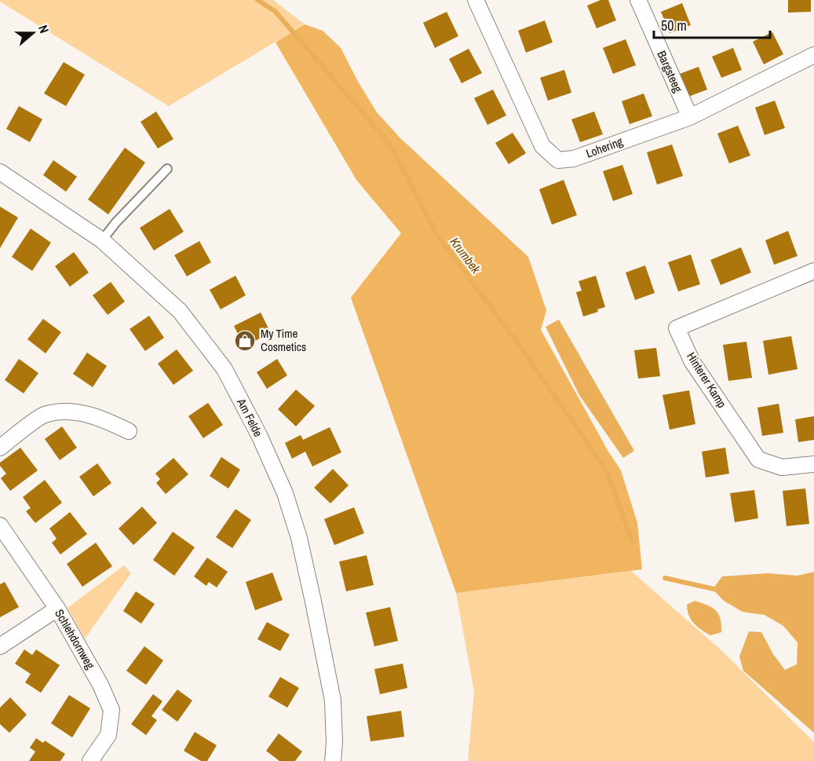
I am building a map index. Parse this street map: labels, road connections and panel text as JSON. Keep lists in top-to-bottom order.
{
  "streets": {
    "street": [
      "Bargsteeg",
      "Lohering",
      "Hinterer Kamp",
      "Am Felde",
      "Schlehdornweg"
    ]
  },
  "crossings": [
    ["Bargsteeg", "Lohering"]
  ],
  "water": ["Krumbek"],
  "places": {
    "shop": ["My Time Cosmetics"]
  },
  "scale_bar": "50 m",
  "north": "right"
}
